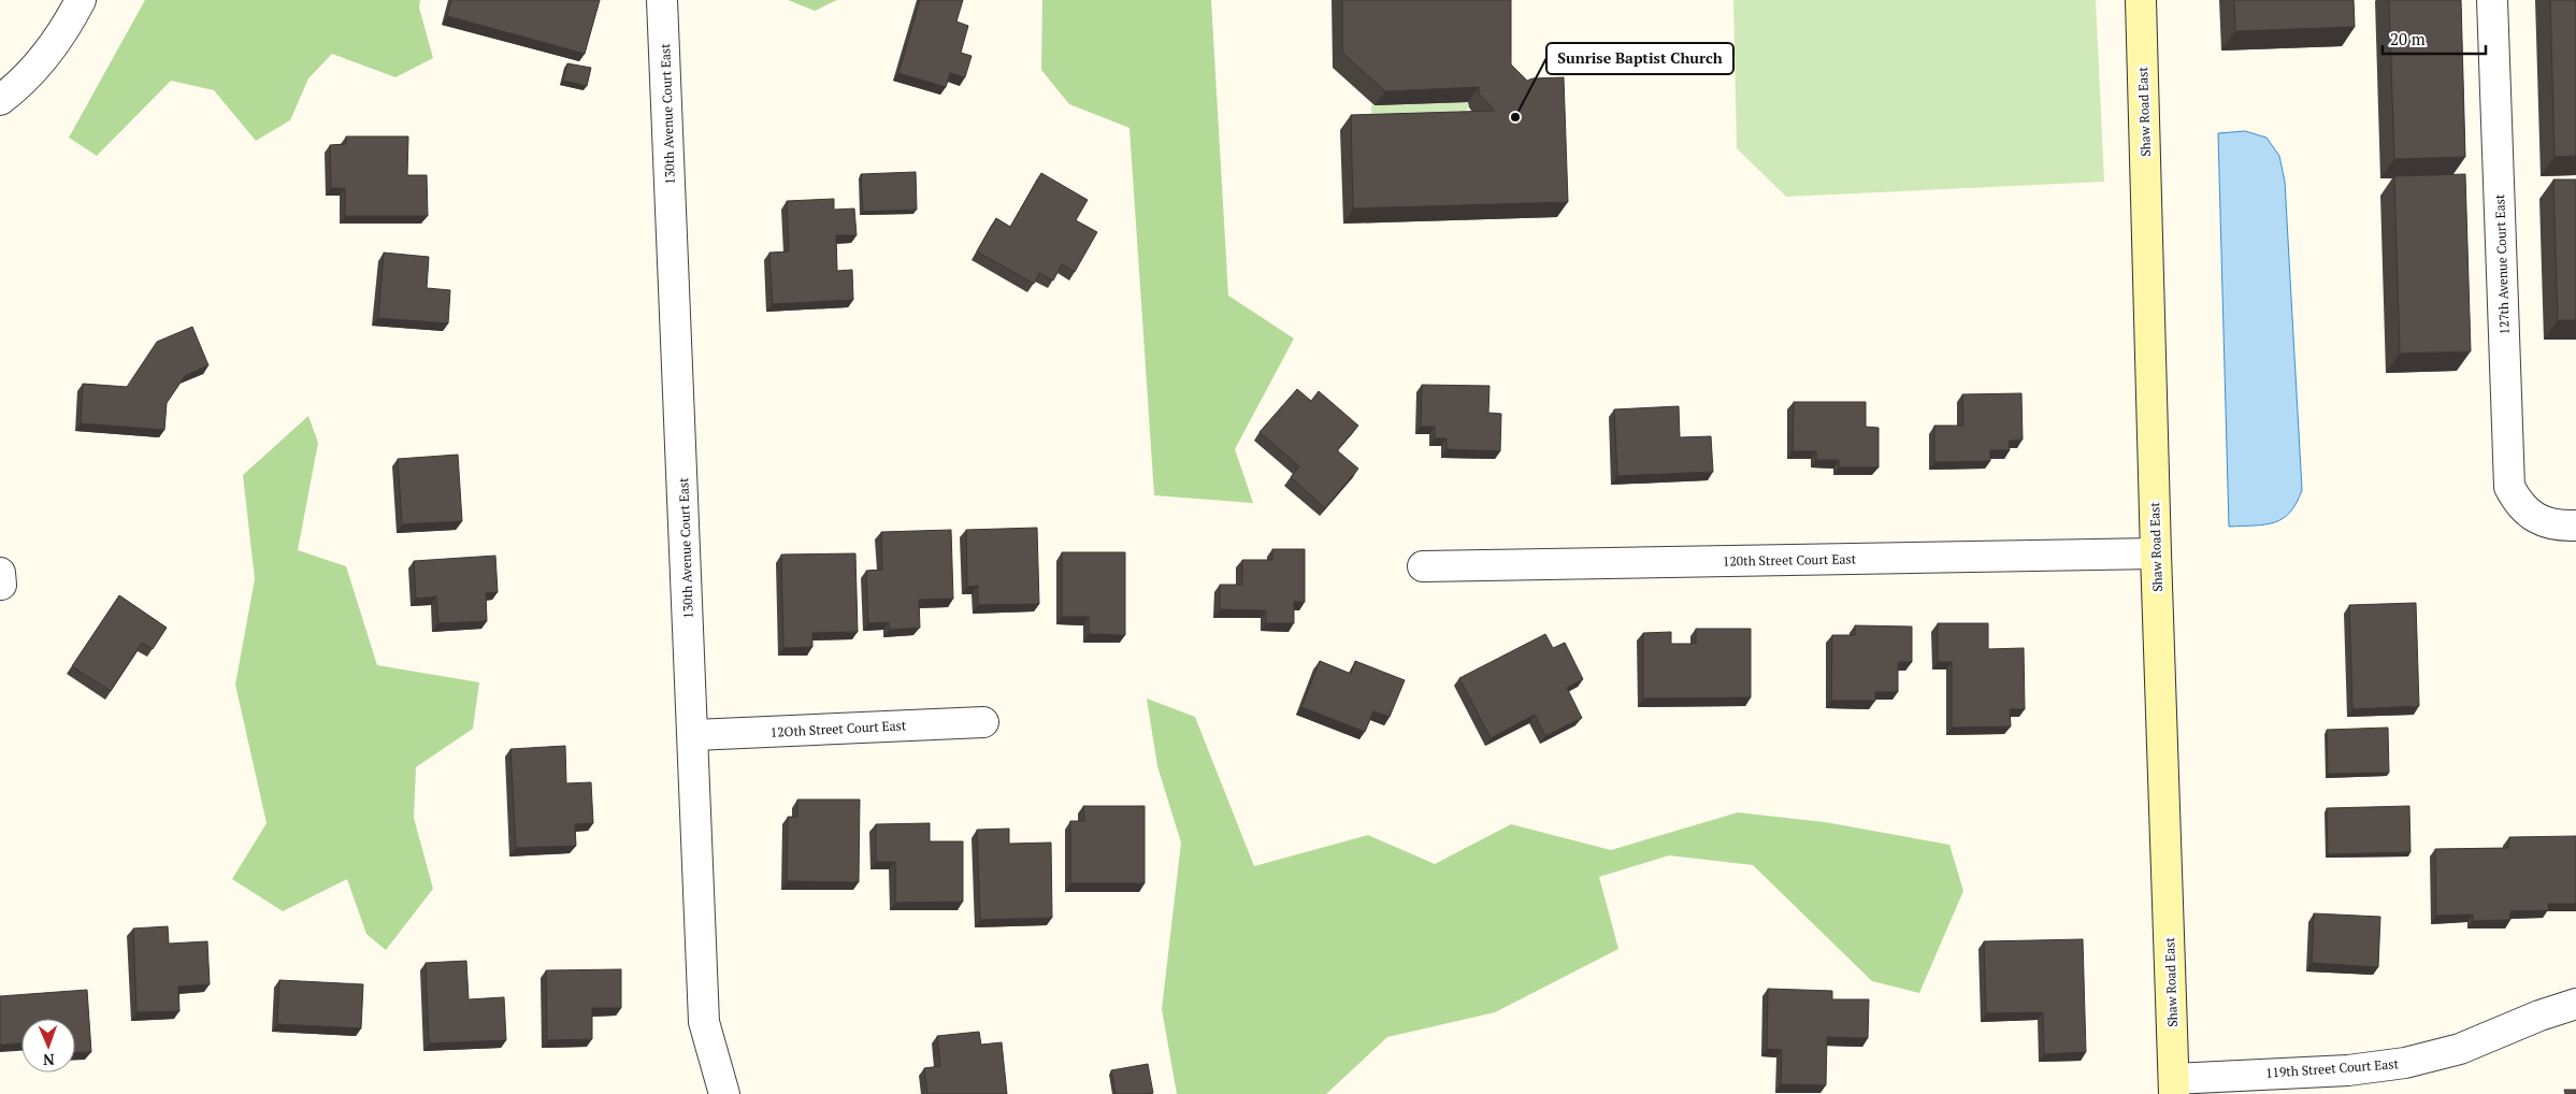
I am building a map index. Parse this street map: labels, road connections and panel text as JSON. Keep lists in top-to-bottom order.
{
  "streets": {
    "main road": ["Shaw Road East"],
    "street": [
      "130th Avenue Court East",
      "127th Avenue Court East",
      "120th Street Court East",
      "12Oth Street Court East",
      "119th Street Court East"
    ]
  },
  "crossings": [
    ["Shaw Road East", "120th Street Court East"],
    ["Shaw Road East", "119th Street Court East"],
    ["130th Avenue Court East", "12Oth Street Court East"]
  ],
  "places": ["Sunrise Baptist Church"],
  "scale_bar": "20 m",
  "north": "bottom"
}
